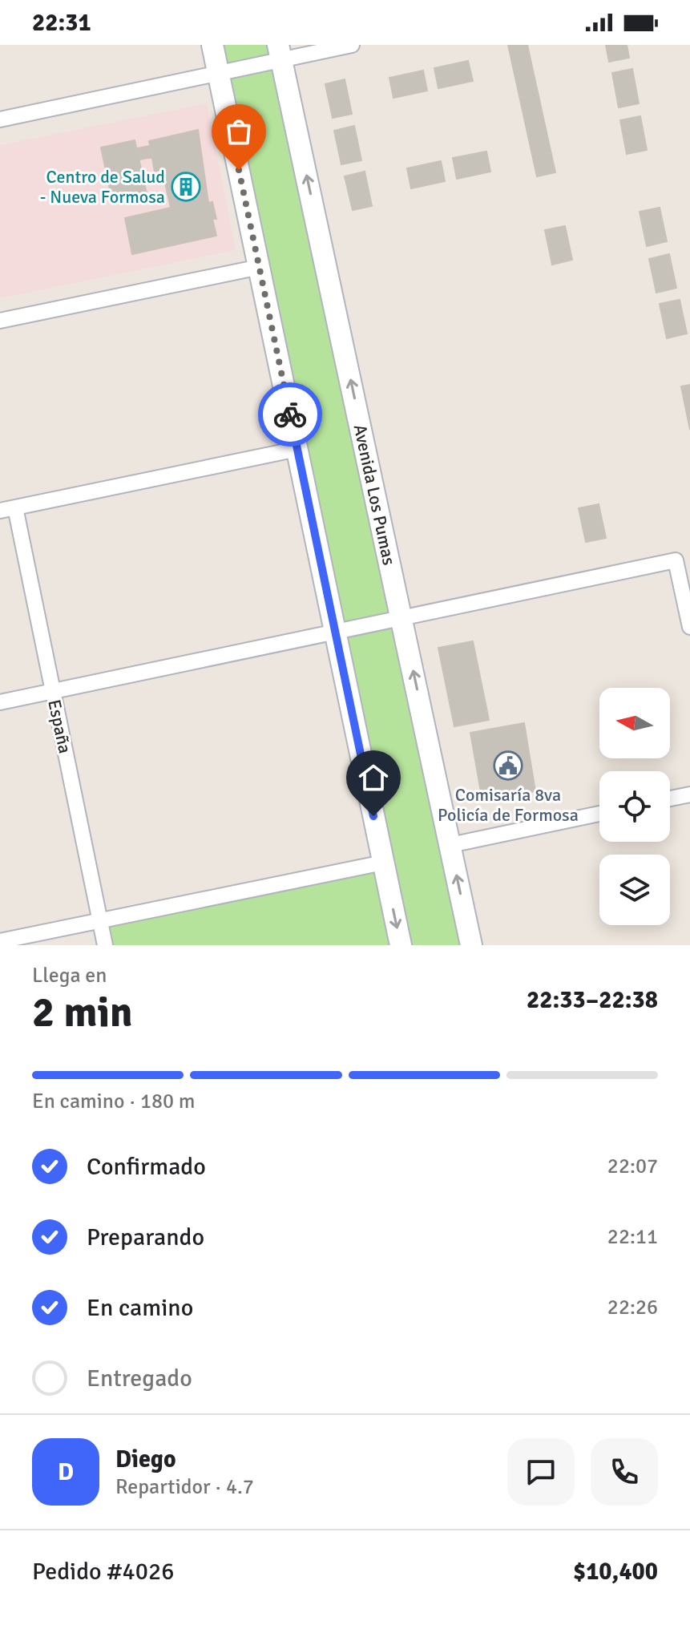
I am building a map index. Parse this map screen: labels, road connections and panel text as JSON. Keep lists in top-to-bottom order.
{
  "streets": {
    "main road": ["Avenida Los Pumas"],
    "street": ["España"]
  },
  "places": {
    "building": ["Centro de Salud - Nueva Formosa"],
    "public building": ["Comisaría 8va Policía de Formosa"]
  },
  "north": "left",
  "page": {
    "status": "22:31",
    "heading": ["2 min", "Llega en", "22:33–22:38"],
    "panel": [
      "Diego",
      "Repartidor · 4.7",
      "Pedido #4026",
      "$10,400"
    ],
    "bar": "En camino · 180 m",
    "list": [
      ["Confirmado", "22:07"],
      ["Preparando", "22:11"],
      ["En camino", "22:26"],
      "Entregado"
    ],
    "round": "D"
  }
}
